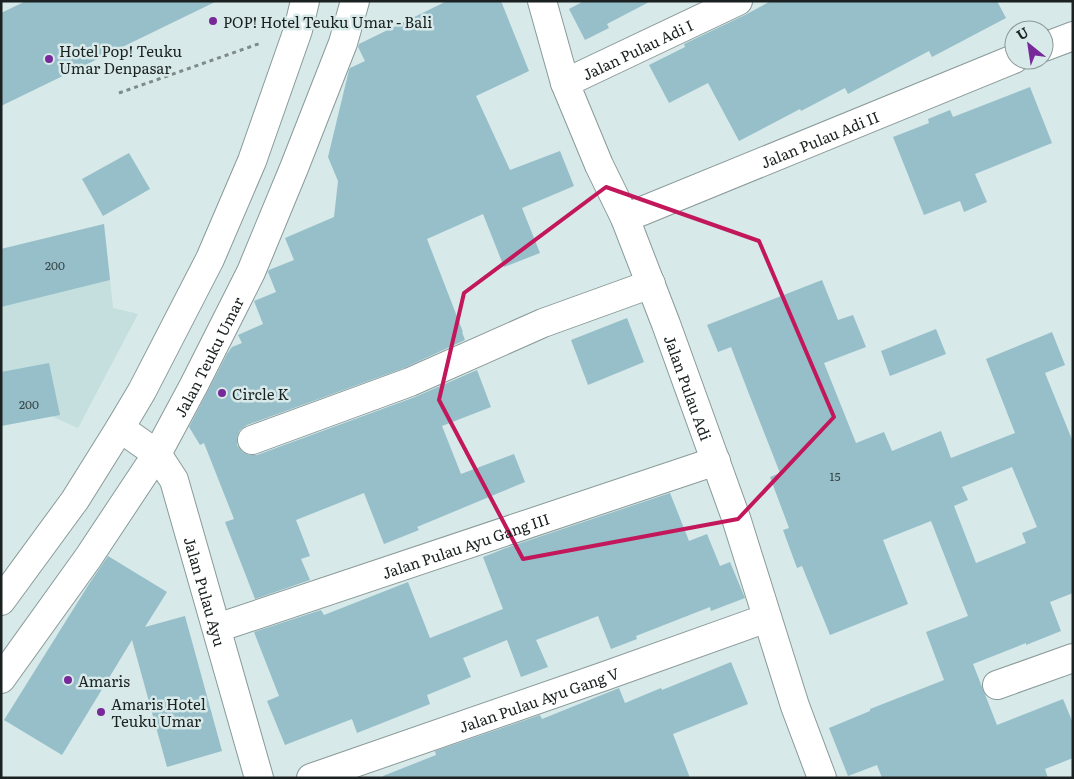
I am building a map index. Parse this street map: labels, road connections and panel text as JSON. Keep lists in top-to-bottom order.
{
  "streets": {
    "street": [
      "Jalan Pulau Adi I",
      "Jalan Pulau Adi II",
      "Jalan Teuku Umar",
      "Jalan Pulau Adi",
      "Jalan Pulau Ayu Gang III",
      "Jalan Pulau Ayu",
      "Jalan Pulau Ayu Gang V"
    ]
  },
  "crossings": [
    ["Jalan Pulau Adi I", "Jalan Pulau Adi"],
    ["Jalan Pulau Adi II", "Jalan Pulau Adi"],
    ["Jalan Teuku Umar", "Jalan Pulau Ayu"],
    ["Jalan Pulau Adi", "Jalan Pulau Ayu Gang III"],
    ["Jalan Pulau Adi", "Jalan Pulau Ayu Gang V"],
    ["Jalan Pulau Ayu Gang III", "Jalan Pulau Ayu"]
  ],
  "places": [
    "POP! Hotel Teuku Umar - Bali",
    "Hotel Pop! Teuku Umar Denpasar",
    "Circle K",
    "Amaris",
    "Amaris Hotel Teuku Umar"
  ],
  "house_numbers": ["200", "200", "15"],
  "north": "top left"
}
